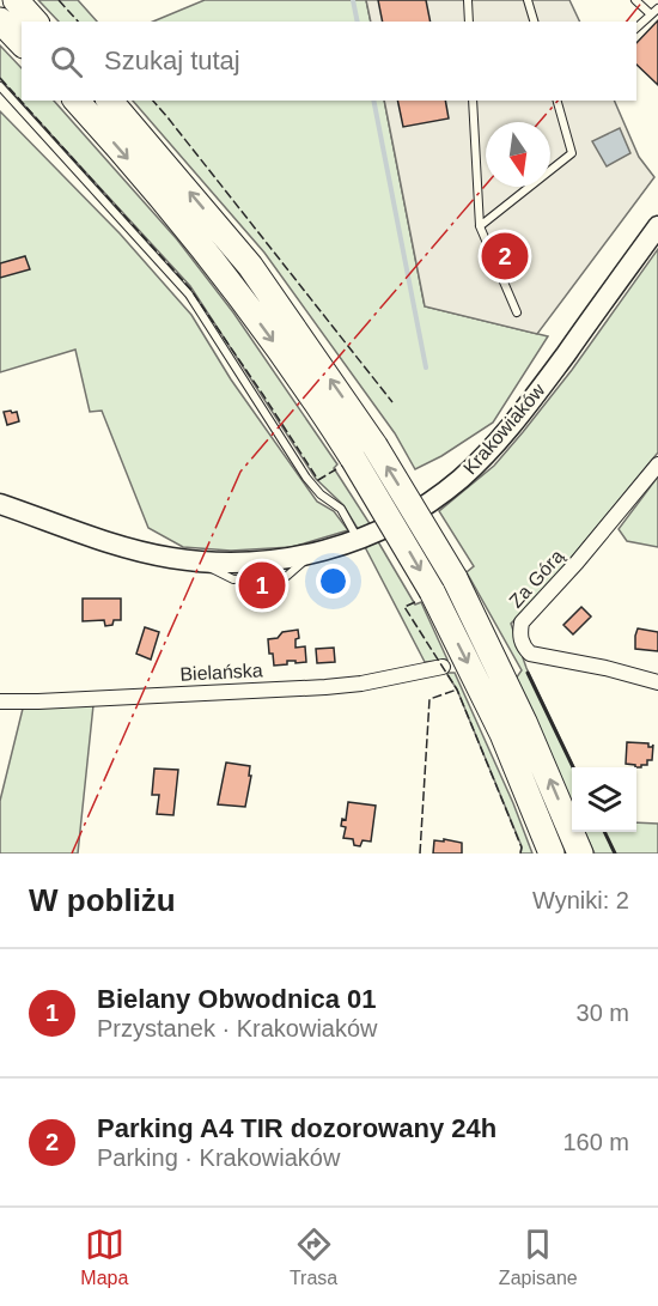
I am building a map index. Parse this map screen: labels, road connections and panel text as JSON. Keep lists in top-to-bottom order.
{
  "streets": {
    "main road": ["Krakowiaków"],
    "street": ["Za Górą", "Bielańska"]
  },
  "north": "bottom",
  "page": {
    "search": "Szukaj tutaj",
    "pins": ["2", "1"],
    "heading": ["W pobliżu", "Wyniki: 2"],
    "list": [
      {
        "mark": "1",
        "name": "Bielany Obwodnica 01",
        "note": "Przystanek · Krakowiaków",
        "value": "30 m"
      },
      {
        "mark": "2",
        "name": "Parking A4 TIR dozorowany 24h",
        "note": "Parking · Krakowiaków",
        "value": "160 m"
      }
    ],
    "nav": ["Mapa", "Trasa", "Zapisane"]
  }
}
